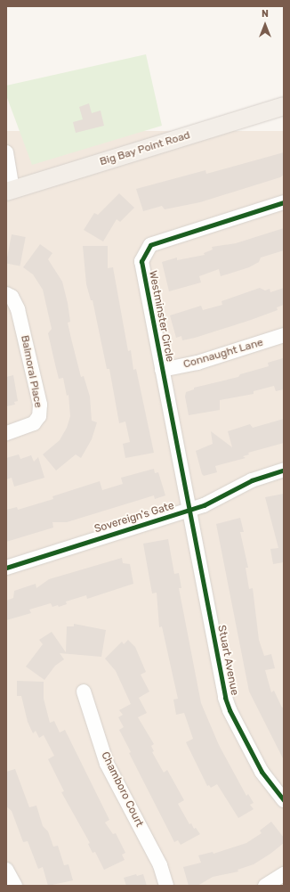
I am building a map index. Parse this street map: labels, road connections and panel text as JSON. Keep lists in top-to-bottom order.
{
  "streets": {
    "main road": ["Big Bay Point Road"],
    "street": [
      "Westminster Circle",
      "Connaught Lane",
      "Balmoral Place",
      "Sovereign's Gate",
      "Stuart Avenue",
      "Chamboro Court"
    ]
  },
  "crossings": [
    ["Westminster Circle", "Connaught Lane"],
    ["Westminster Circle", "Sovereign's Gate"],
    ["Westminster Circle", "Stuart Avenue"],
    ["Sovereign's Gate", "Stuart Avenue"]
  ],
  "north": "top"
}
